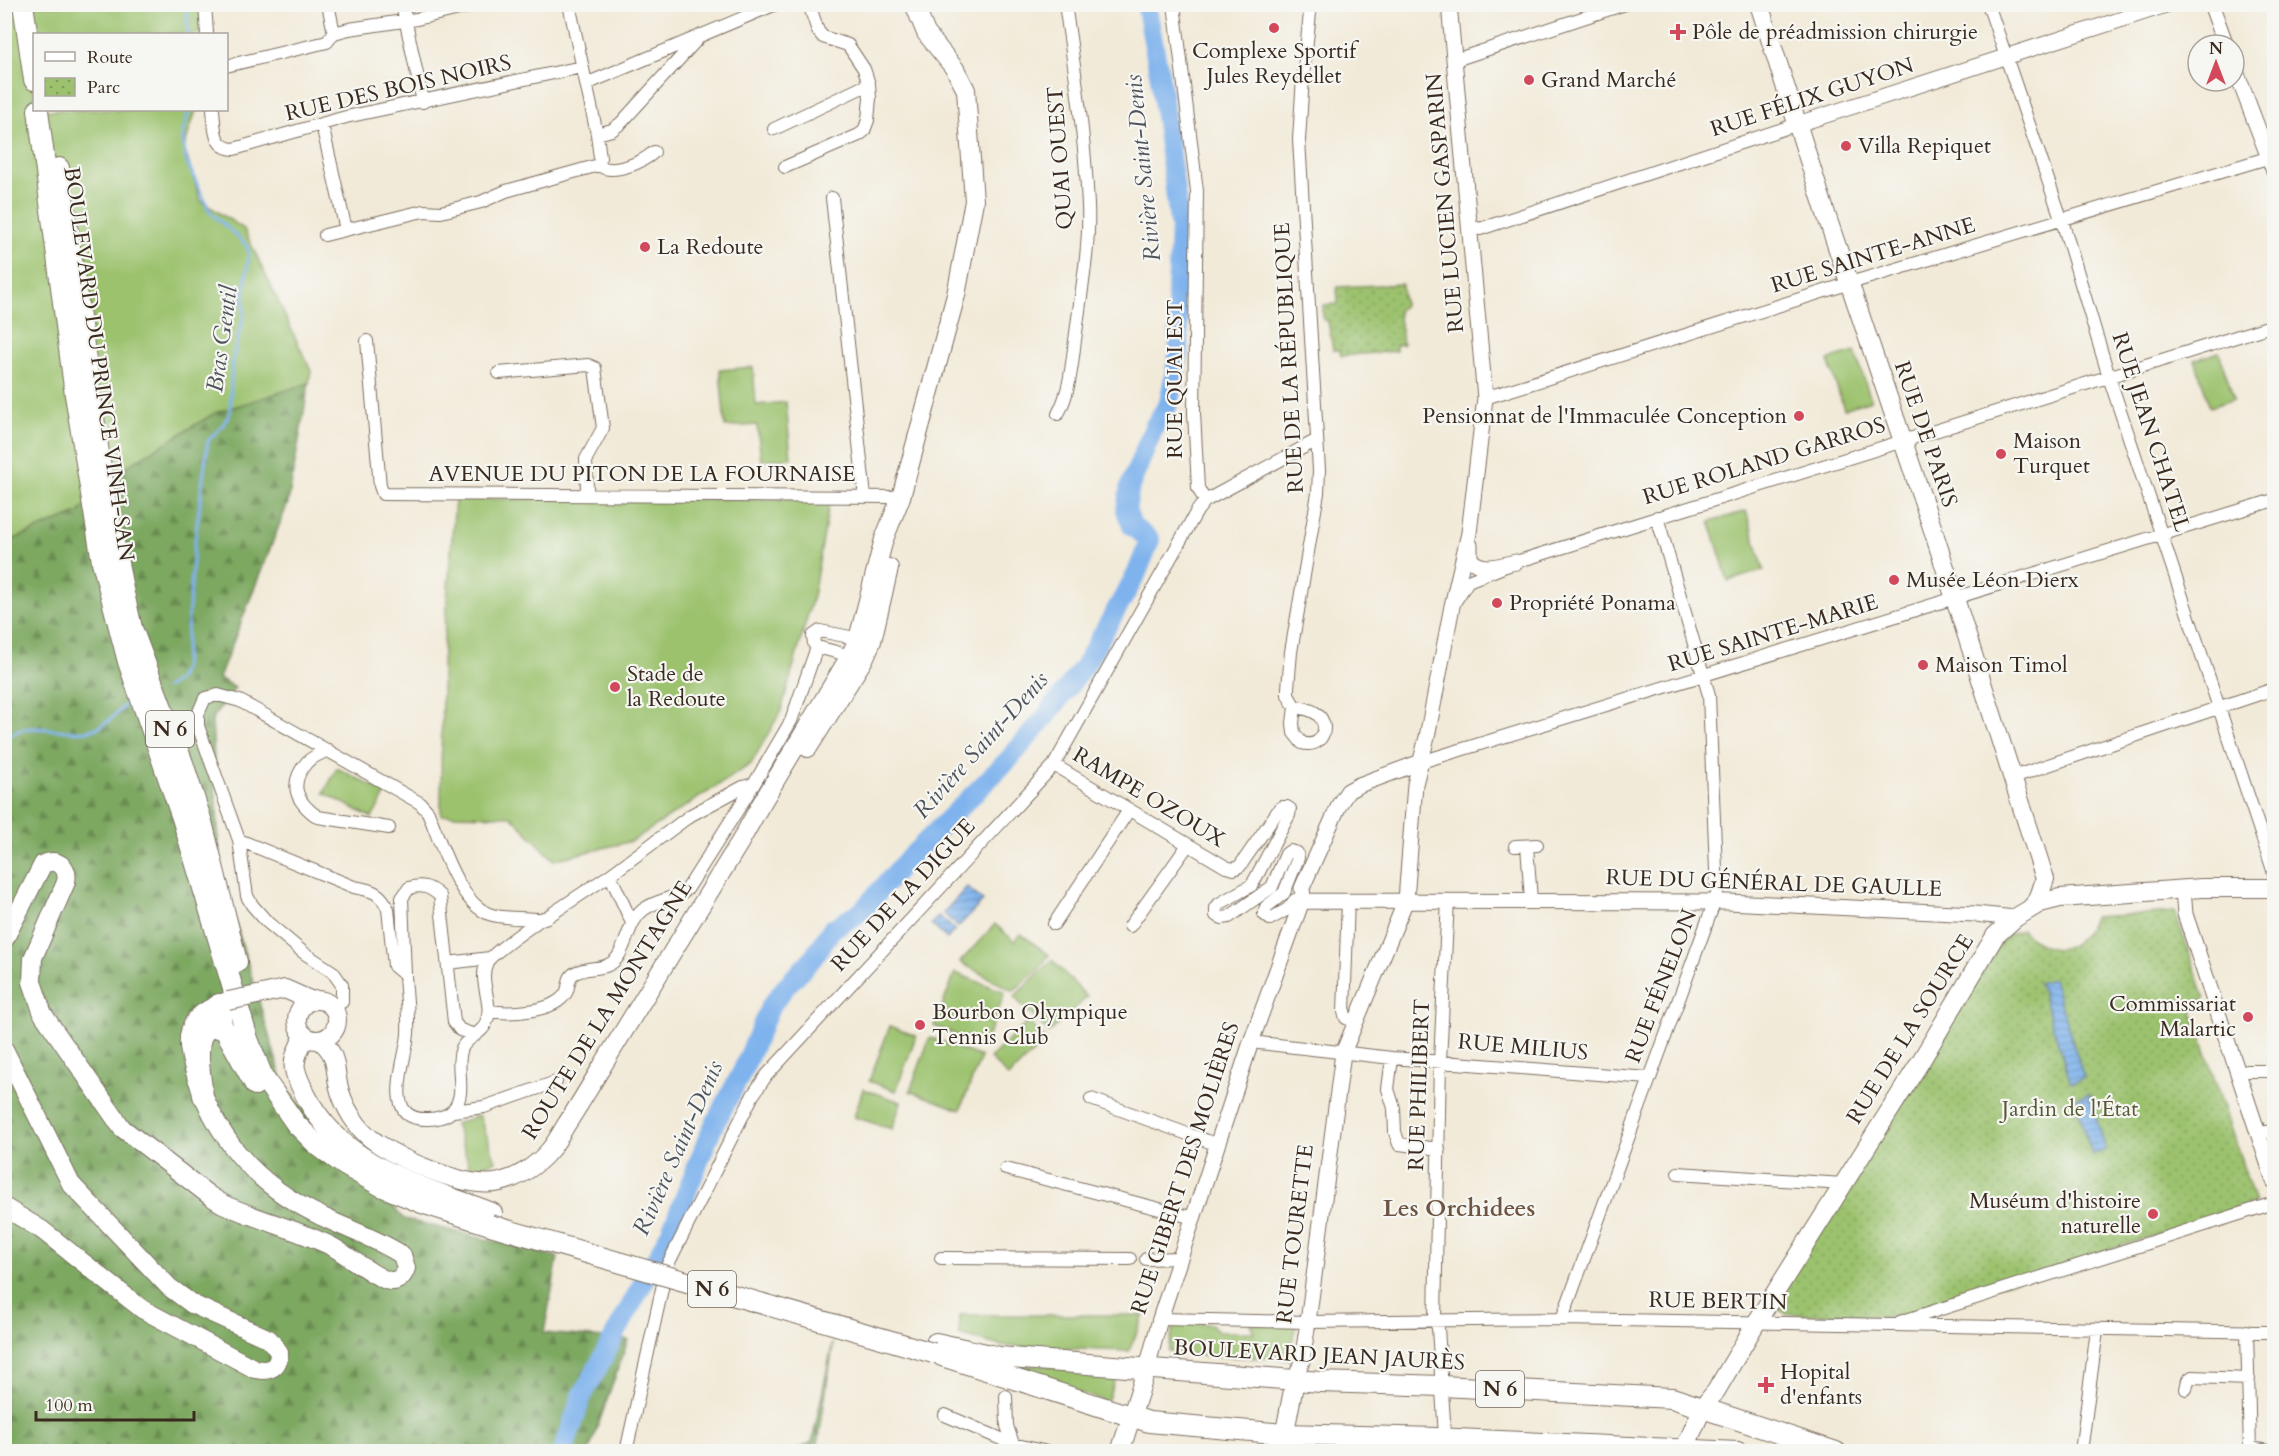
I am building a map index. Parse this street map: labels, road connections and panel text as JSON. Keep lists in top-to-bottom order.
{
  "streets": {
    "main road": [
      "BOULEVARD DU PRINCE VINH-SAN",
      "RUE DE PARIS",
      "N 6",
      "RUE DU GÉNÉRAL DE GAULLE",
      "ROUTE DE LA MONTAGNE",
      "RUE DE LA SOURCE",
      "RUE GIBERT DES MOLIÈRES",
      "RUE TOURETTE",
      "BOULEVARD JEAN JAURÈS"
    ],
    "street": [
      "RUE DES BOIS NOIRS",
      "RUE FÉLIX GUYON",
      "QUAI OUEST",
      "RUE LUCIEN GASPARIN",
      "RUE SAINTE-ANNE",
      "RUE DE LA RÉPUBLIQUE",
      "RUE QUAI EST",
      "RUE JEAN CHATEL",
      "RUE ROLAND GARROS",
      "AVENUE DU PITON DE LA FOURNAISE",
      "RUE SAINTE-MARIE",
      "RAMPE OZOUX",
      "RUE DE LA DIGUE",
      "RUE FÉNELON",
      "RUE MILIUS",
      "RUE PHILIBERT",
      "RUE BERTIN"
    ]
  },
  "crossings": [
    ["RUE FÉLIX GUYON", "RUE LUCIEN GASPARIN"],
    ["RUE FÉLIX GUYON", "RUE JEAN CHATEL"],
    ["RUE FÉLIX GUYON", "RUE DE PARIS"],
    ["RUE LUCIEN GASPARIN", "RUE SAINTE-ANNE"],
    ["RUE LUCIEN GASPARIN", "RUE TOURETTE"],
    ["RUE SAINTE-ANNE", "RUE JEAN CHATEL"],
    ["RUE SAINTE-ANNE", "RUE DE PARIS"],
    ["RUE DE LA RÉPUBLIQUE", "RUE DE LA DIGUE"],
    ["BOULEVARD DU PRINCE VINH-SAN", "N 6"],
    ["RUE QUAI EST", "RUE DE LA DIGUE"],
    ["RUE JEAN CHATEL", "RUE ROLAND GARROS"],
    ["RUE JEAN CHATEL", "RUE SAINTE-MARIE"],
    ["RUE DE PARIS", "RUE ROLAND GARROS"],
    ["RUE DE PARIS", "RUE SAINTE-MARIE"],
    ["RUE ROLAND GARROS", "RUE FÉNELON"],
    ["RUE ROLAND GARROS", "RUE TOURETTE"],
    ["AVENUE DU PITON DE LA FOURNAISE", "ROUTE DE LA MONTAGNE"],
    ["RUE SAINTE-MARIE", "RUE FÉNELON"],
    ["RUE SAINTE-MARIE", "RUE GIBERT DES MOLIÈRES"],
    ["RUE SAINTE-MARIE", "RUE TOURETTE"],
    ["N 6", "RUE DE LA SOURCE"],
    ["N 6", "RUE PHILIBERT"],
    ["N 6", "RUE GIBERT DES MOLIÈRES"],
    ["N 6", "RUE TOURETTE"],
    ["N 6", "BOULEVARD JEAN JAURÈS"],
    ["RAMPE OZOUX", "RUE DU GÉNÉRAL DE GAULLE"],
    ["RAMPE OZOUX", "RUE DE LA DIGUE"],
    ["RAMPE OZOUX", "RUE GIBERT DES MOLIÈRES"],
    ["RUE DU GÉNÉRAL DE GAULLE", "RUE FÉNELON"],
    ["RUE DU GÉNÉRAL DE GAULLE", "RUE DE LA SOURCE"],
    ["RUE DU GÉNÉRAL DE GAULLE", "RUE PHILIBERT"],
    ["RUE DU GÉNÉRAL DE GAULLE", "RUE GIBERT DES MOLIÈRES"],
    ["RUE DU GÉNÉRAL DE GAULLE", "RUE TOURETTE"],
    ["RUE FÉNELON", "RUE MILIUS"],
    ["RUE FÉNELON", "RUE BERTIN"],
    ["RUE DE LA SOURCE", "RUE BERTIN"],
    ["RUE DE LA SOURCE", "BOULEVARD JEAN JAURÈS"],
    ["RUE MILIUS", "RUE PHILIBERT"],
    ["RUE MILIUS", "RUE GIBERT DES MOLIÈRES"],
    ["RUE MILIUS", "RUE TOURETTE"],
    ["RUE PHILIBERT", "RUE BERTIN"],
    ["RUE PHILIBERT", "BOULEVARD JEAN JAURÈS"],
    ["RUE GIBERT DES MOLIÈRES", "RUE TOURETTE"],
    ["RUE GIBERT DES MOLIÈRES", "RUE BERTIN"],
    ["RUE GIBERT DES MOLIÈRES", "BOULEVARD JEAN JAURÈS"],
    ["RUE TOURETTE", "RUE BERTIN"],
    ["RUE TOURETTE", "BOULEVARD JEAN JAURÈS"]
  ],
  "districts": ["Les Orchidees"],
  "water": ["Rivière Saint-Denis", "Bras Gentil"],
  "parks": ["Jardin de l'État"],
  "places": {
    "other": [
      "Complexe Sportif Jules Reydellet",
      "Grand Marché",
      "Villa Repiquet",
      "La Redoute",
      "Pensionnat de l'Immaculée Conception",
      "Maison Turquet",
      "Musée Léon Dierx",
      "Propriété Ponama",
      "Maison Timol",
      "Stade de la Redoute",
      "Commissariat Malartic",
      "Bourbon Olympique Tennis Club",
      "Muséum d'histoire naturelle"
    ],
    "health": ["Pôle de préadmission chirurgie", "Hopital d'enfants"]
  },
  "legend": ["Route", "Parc"],
  "scale_bar": "100 m",
  "north": "top"
}
